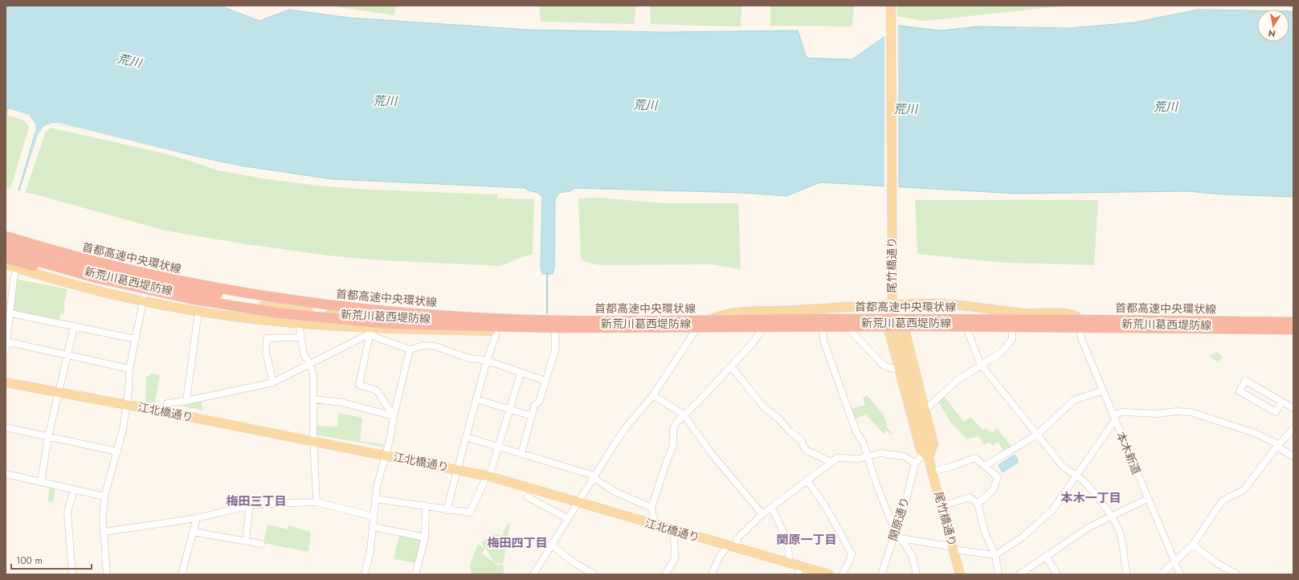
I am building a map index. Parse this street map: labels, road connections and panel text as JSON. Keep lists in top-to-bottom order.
{
  "streets": {
    "highway": ["首都高速中央環状線"],
    "main road": ["尾竹橋通り", "新荒川葛西堤防線", "江北橋通り"],
    "street": ["本木新道", "関原通り"]
  },
  "crossings": [
    ["新荒川葛西堤防線", "本木新道"]
  ],
  "districts": [
    "本木一丁目",
    "梅田三丁目",
    "関原一丁目",
    "梅田四丁目"
  ],
  "water": ["荒川"],
  "scale_bar": "100 m",
  "north": "bottom"
}
